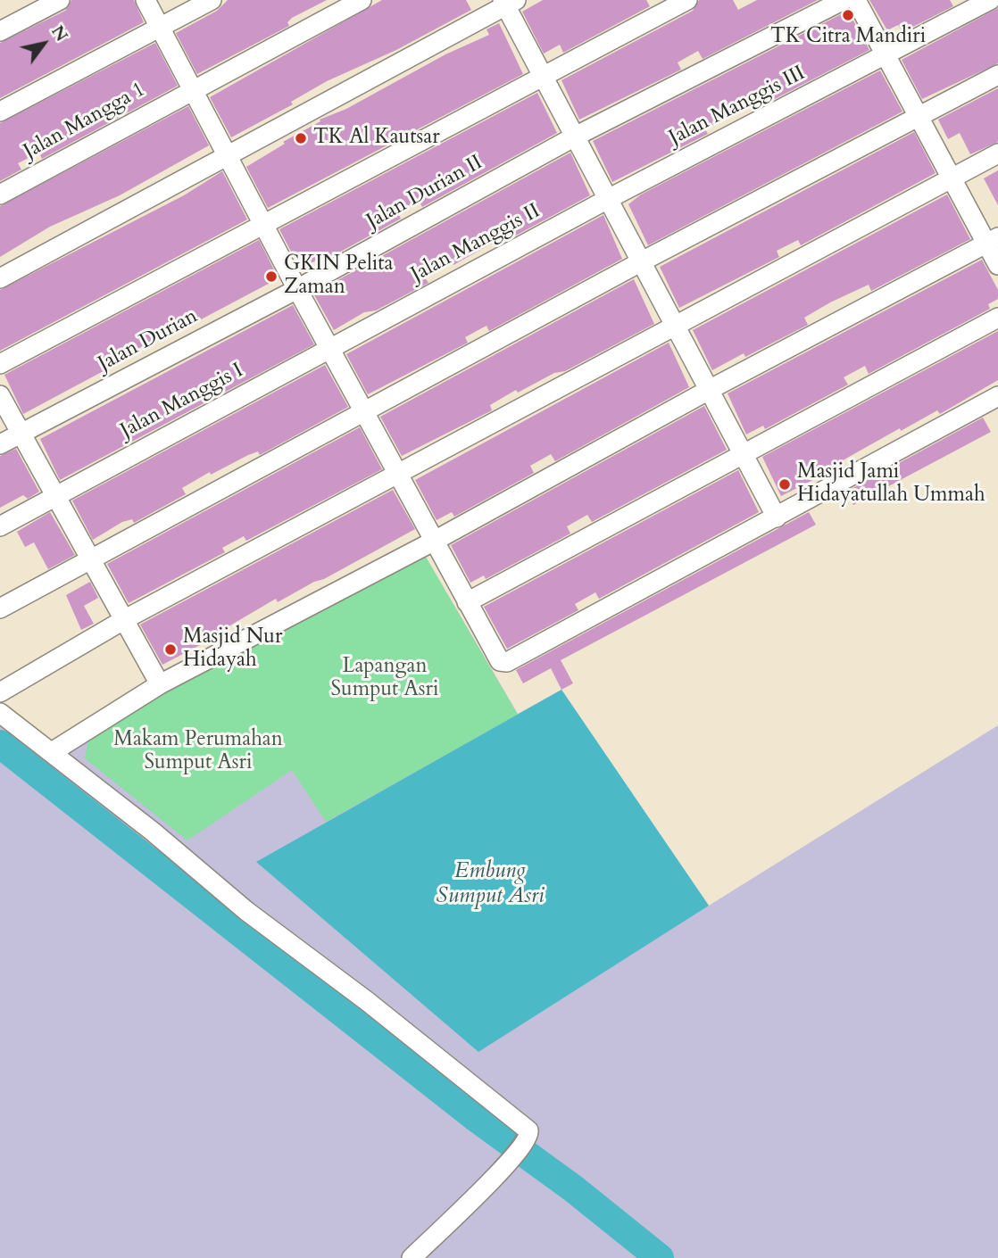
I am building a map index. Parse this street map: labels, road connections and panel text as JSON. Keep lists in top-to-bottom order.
{
  "streets": {
    "street": [
      "Jalan Manggis III",
      "Jalan Mangga 1",
      "Jalan Durian II",
      "Jalan Manggis II",
      "Jalan Durian",
      "Jalan Manggis I"
    ]
  },
  "crossings": [
    ["Jalan Manggis III", "Jalan Manggis II"],
    ["Jalan Durian II", "Jalan Durian"],
    ["Jalan Manggis II", "Jalan Manggis I"]
  ],
  "water": ["Embung Sumput Asri"],
  "parks": ["Lapangan Sumput Asri", "Makam Perumahan Sumput Asri"],
  "places": [
    "TK Citra Mandiri",
    "TK Al Kautsar",
    "GKIN Pelita Zaman",
    "Masjid Jami Hidayatullah Ummah",
    "Masjid Nur Hidayah"
  ],
  "north": "top right"
}
